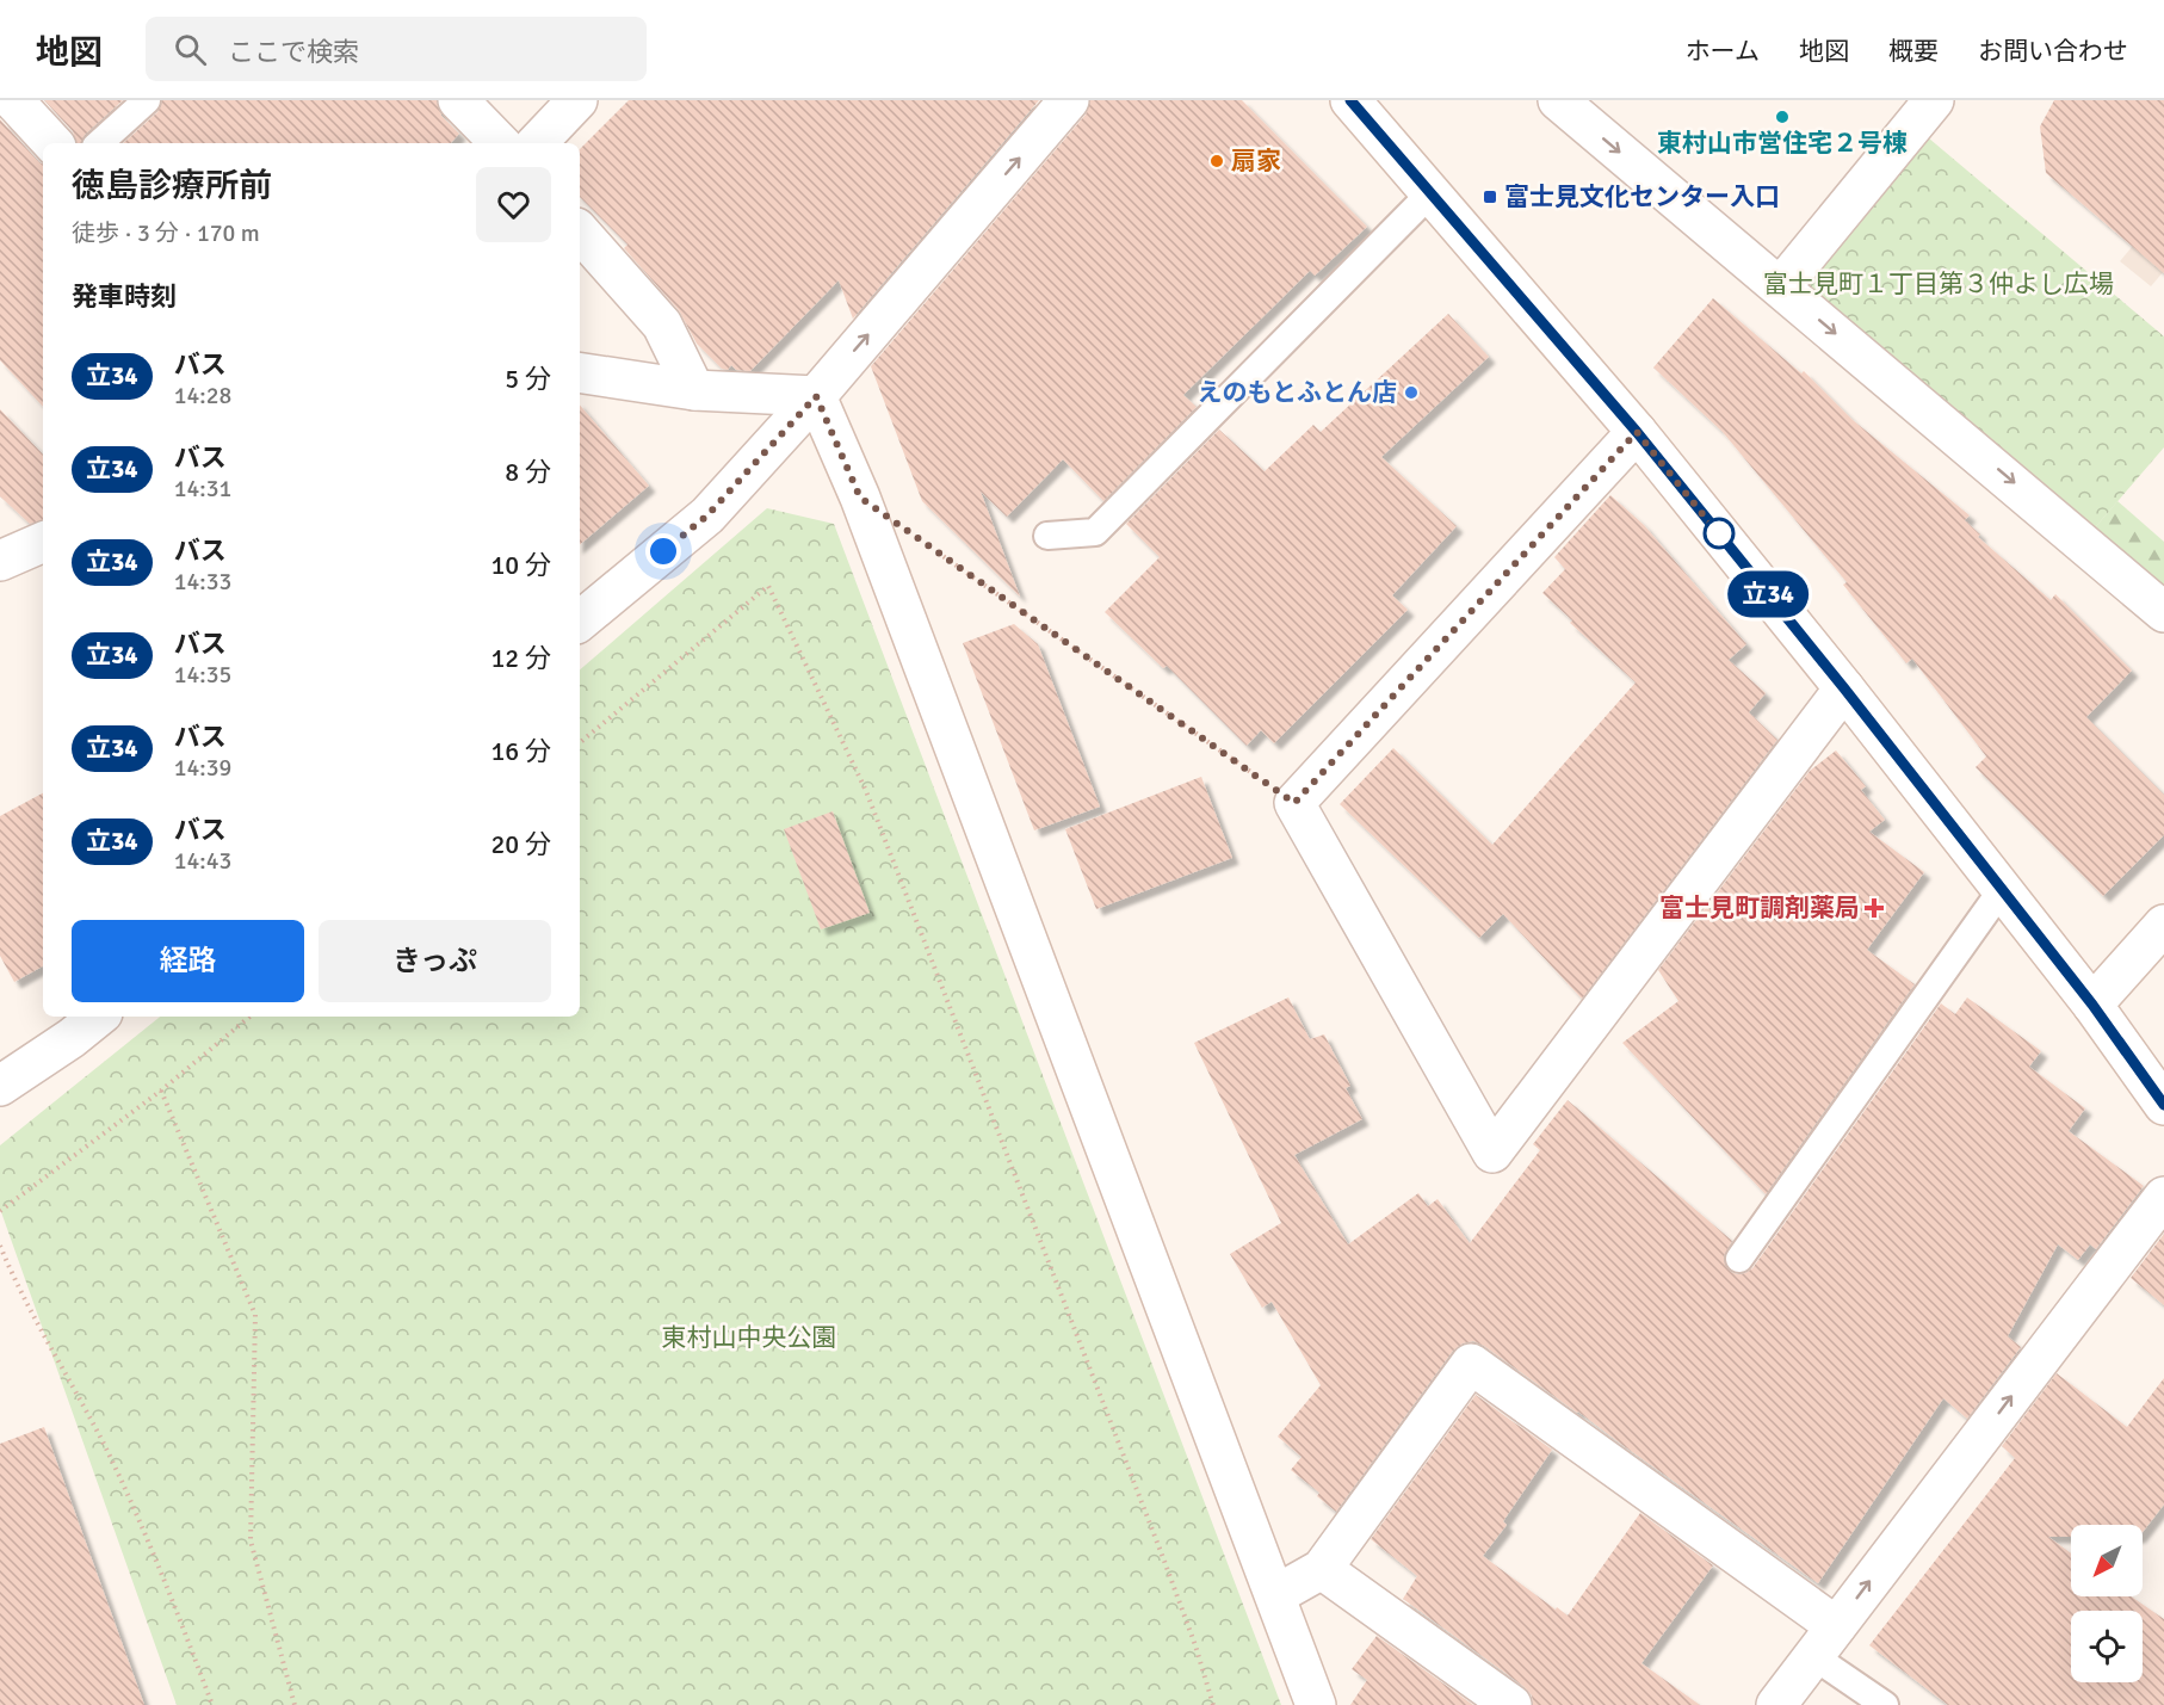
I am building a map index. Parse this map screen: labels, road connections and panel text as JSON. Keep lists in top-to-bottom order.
{
  "parks": ["富士見町１丁目第３仲よし広場", "東村山中央公園"],
  "places": {
    "other": ["東村山市営住宅２号棟", "扇家", "えのもとふとん店"],
    "transit": ["富士見文化センター入口"],
    "health": ["富士見町調剤薬局"]
  },
  "lines": ["bus line 立34"],
  "north": "bottom left",
  "page": {
    "header": "地図",
    "search": "ここで検索",
    "nav": [
      "ホーム",
      "地図",
      "概要",
      "お問い合わせ"
    ],
    "on_map": "立34",
    "heading": [
      ["徳島診療所前", "徒歩 · 3 分 · 170 m"],
      "発車時刻"
    ],
    "list": [
      {
        "mark": "立34",
        "name": "バス",
        "note": "14:28",
        "value": "5 分"
      },
      {
        "mark": "立34",
        "name": "バス",
        "note": "14:31",
        "value": "8 分"
      },
      {
        "mark": "立34",
        "name": "バス",
        "note": "14:33",
        "value": "10 分"
      },
      {
        "mark": "立34",
        "name": "バス",
        "note": "14:35",
        "value": "12 分"
      },
      {
        "mark": "立34",
        "name": "バス",
        "note": "14:39",
        "value": "16 分"
      },
      {
        "mark": "立34",
        "name": "バス",
        "note": "14:43",
        "value": "20 分"
      }
    ],
    "buttons": ["経路", "きっぷ"]
  }
}
